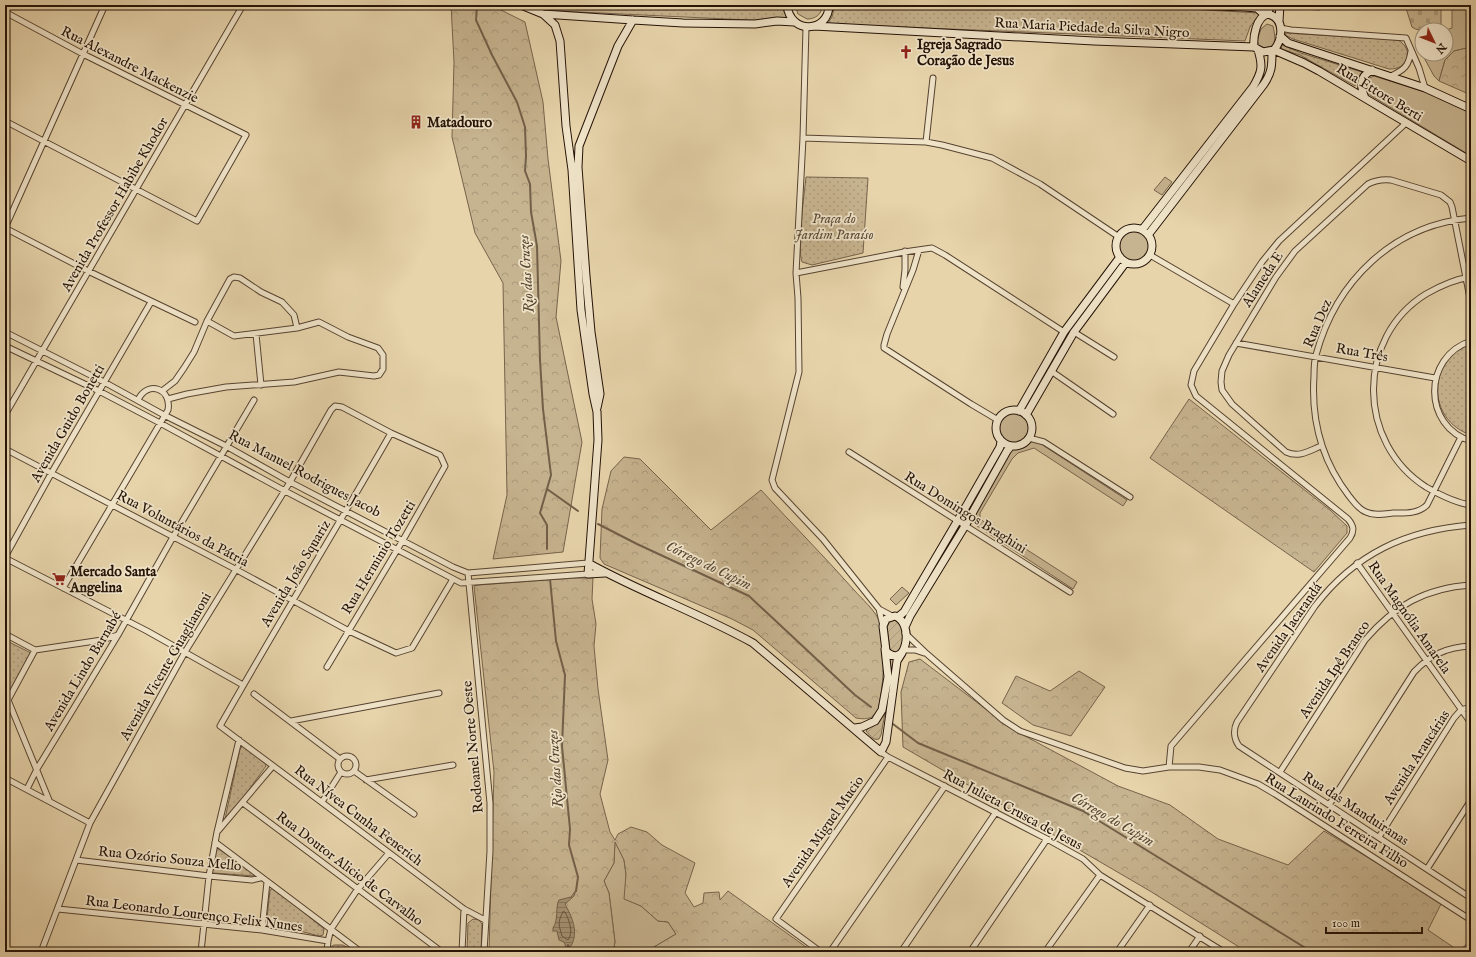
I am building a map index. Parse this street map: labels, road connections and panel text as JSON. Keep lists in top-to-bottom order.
{
  "streets": {
    "street": [
      "Rua Maria Piedade da Silva Nigro",
      "Rua Alexandre Mackenzie",
      "Rua Ettore Berti",
      "Avenida Professor Habibe Khodor",
      "Alameda E",
      "Rua Dez",
      "Rua Três",
      "Avenida Guido Bonetti",
      "Rua Manuel Rodrigues Jacob",
      "Rua Domingos Braghini",
      "Rua Voluntários da Pátria",
      "Rua Herminio Tozetti",
      "Avenida João Squariz",
      "Rua Magnólia Amarela",
      "Avenida Jacarandá",
      "Avenida Vicente Guaglianoni",
      "Avenida Ipê Branco",
      "Avenida Lindo Barnabé",
      "Rodoanel Norte Oeste",
      "Avenida Araucárias",
      "Rua das Manduiranas",
      "Rua Julieta Crusca de Jesus",
      "Rua Nívea Cunha Fenerich",
      "Rua Laurindo Ferreira Filho",
      "Avenida Miguel Mucio",
      "Rua Ozório Souza Mello",
      "Rua Doutor Alicio de Carvalho",
      "Rua Leonardo Lourenço Felix Nunes"
    ]
  },
  "crossings": [
    ["Rua Maria Piedade da Silva Nigro", "Rua Ettore Berti"],
    ["Rua Alexandre Mackenzie", "Avenida Professor Habibe Khodor"],
    ["Avenida Professor Habibe Khodor", "Rua Manuel Rodrigues Jacob"],
    ["Alameda E", "Rua Dez"],
    ["Alameda E", "Rua Três"],
    ["Rua Dez", "Rua Três"],
    ["Avenida Guido Bonetti", "Rua Manuel Rodrigues Jacob"],
    ["Avenida Guido Bonetti", "Rua Voluntários da Pátria"],
    ["Rua Manuel Rodrigues Jacob", "Rua Voluntários da Pátria"],
    ["Rua Manuel Rodrigues Jacob", "Rua Herminio Tozetti"],
    ["Rua Manuel Rodrigues Jacob", "Avenida João Squariz"],
    ["Rua Manuel Rodrigues Jacob", "Avenida Vicente Guaglianoni"],
    ["Rua Manuel Rodrigues Jacob", "Avenida Lindo Barnabé"],
    ["Rua Manuel Rodrigues Jacob", "Rodoanel Norte Oeste"],
    ["Rua Manuel Rodrigues Jacob", "Rua Julieta Crusca de Jesus"],
    ["Rua Manuel Rodrigues Jacob", "Avenida Miguel Mucio"],
    ["Rua Voluntários da Pátria", "Rua Herminio Tozetti"],
    ["Rua Voluntários da Pátria", "Avenida João Squariz"],
    ["Rua Voluntários da Pátria", "Avenida Vicente Guaglianoni"],
    ["Rua Voluntários da Pátria", "Avenida Lindo Barnabé"],
    ["Rua Herminio Tozetti", "Avenida João Squariz"],
    ["Rua Herminio Tozetti", "Avenida Vicente Guaglianoni"],
    ["Avenida João Squariz", "Avenida Vicente Guaglianoni"],
    ["Avenida João Squariz", "Rua Nívea Cunha Fenerich"],
    ["Rua Magnólia Amarela", "Avenida Jacarandá"],
    ["Rua Magnólia Amarela", "Avenida Ipê Branco"],
    ["Rua Magnólia Amarela", "Avenida Araucárias"],
    ["Avenida Jacarandá", "Rua das Manduiranas"],
    ["Avenida Vicente Guaglianoni", "Rua Ozório Souza Mello"],
    ["Avenida Vicente Guaglianoni", "Rua Leonardo Lourenço Felix Nunes"],
    ["Avenida Ipê Branco", "Rua das Manduiranas"],
    ["Rodoanel Norte Oeste", "Rua Nívea Cunha Fenerich"],
    ["Avenida Araucárias", "Rua das Manduiranas"],
    ["Rua Julieta Crusca de Jesus", "Avenida Miguel Mucio"]
  ],
  "water": ["Rio das Cruzes", "Córrego do Cupim"],
  "parks": ["Praça do Jardim Paraíso"],
  "places": {
    "church": ["Igreja Sagrado Coração de Jesus"],
    "building": ["Matadouro"],
    "supermarket": ["Mercado Santa Angelina"]
  },
  "scale_bar": "100 m",
  "north": "bottom right"
}
